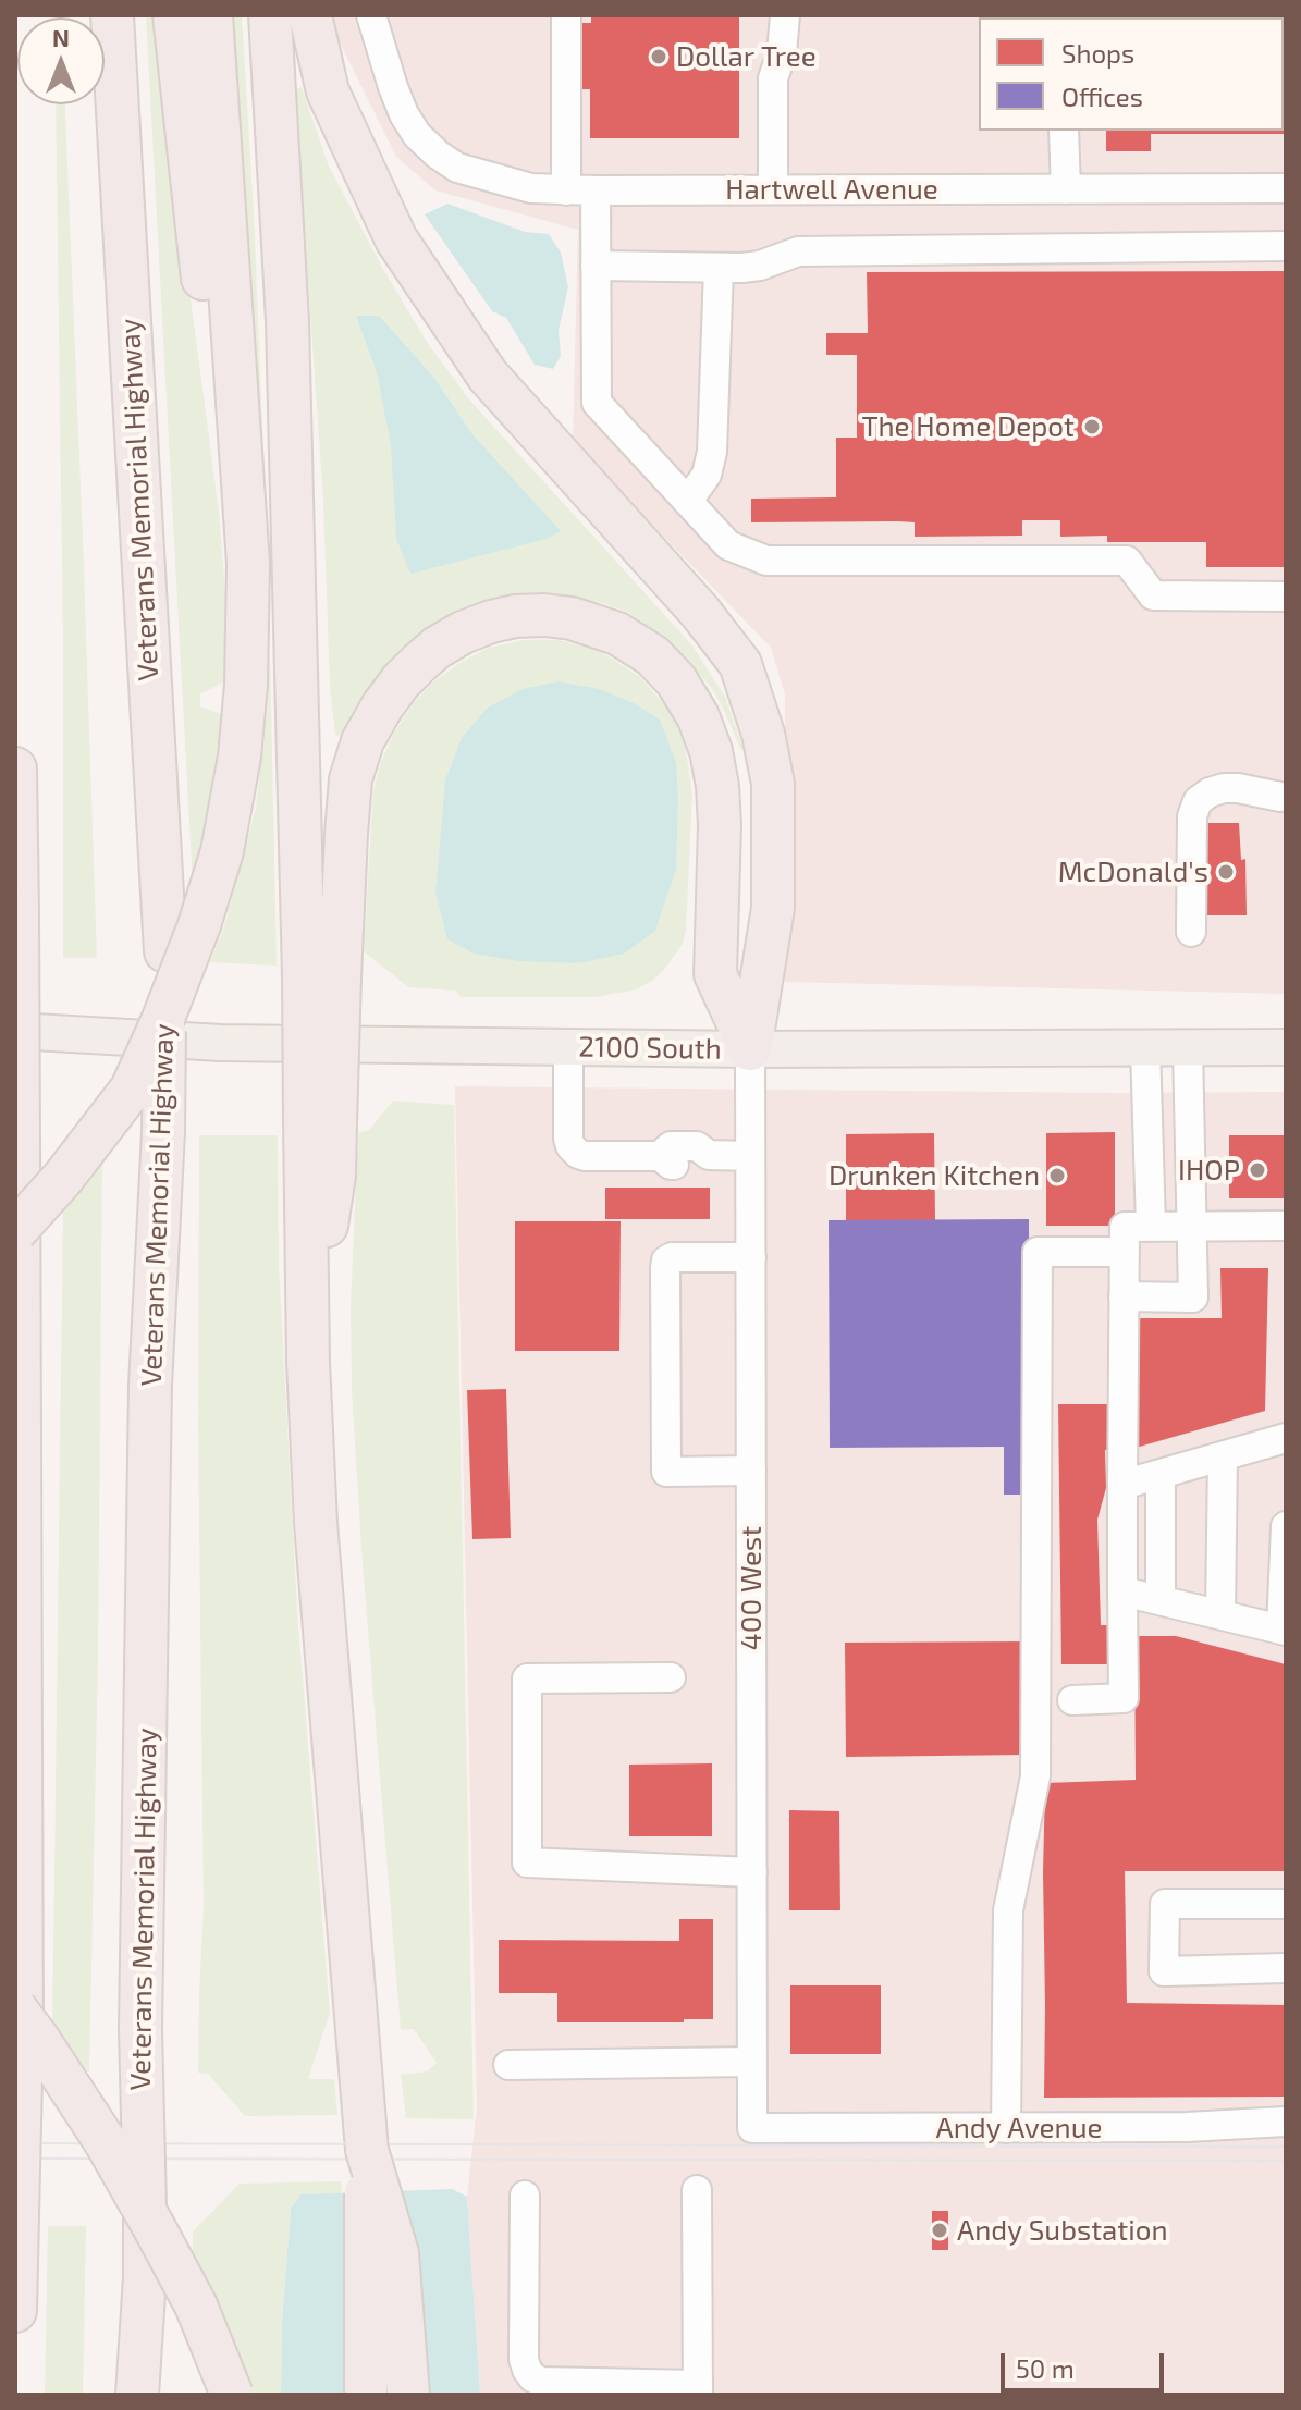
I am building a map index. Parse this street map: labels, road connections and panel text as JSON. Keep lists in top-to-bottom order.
{
  "streets": {
    "highway": ["Veterans Memorial Highway"],
    "main road": ["2100 South"],
    "street": ["Hartwell Avenue", "400 West", "Andy Avenue"]
  },
  "crossings": [
    ["2100 South", "400 West"],
    ["400 West", "Andy Avenue"]
  ],
  "places": [
    "Dollar Tree",
    "The Home Depot",
    "McDonald's",
    "IHOP",
    "Drunken Kitchen",
    "Andy Substation"
  ],
  "legend": ["Shops", "Offices"],
  "scale_bar": "50 m",
  "north": "top"
}
